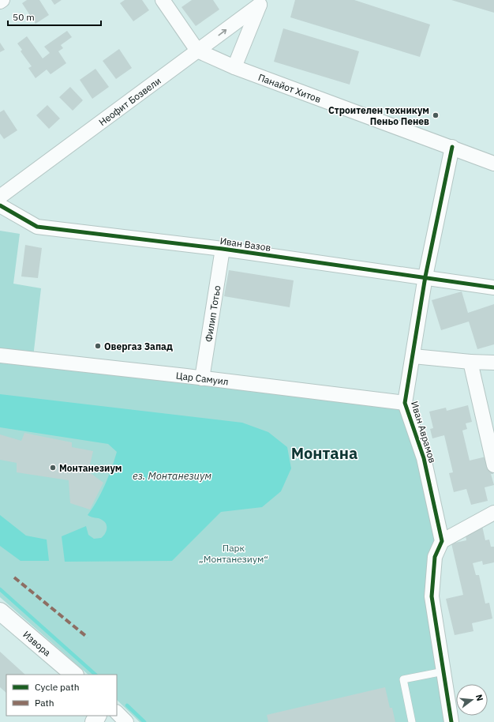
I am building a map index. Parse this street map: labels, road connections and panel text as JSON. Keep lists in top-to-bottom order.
{
  "streets": {
    "main road": ["Извора"],
    "street": [
      "Панайот Хитов",
      "Неофит Бозвели",
      "Иван Вазов",
      "Филип Тотьо",
      "Цар Самуил",
      "Иван Аврамов"
    ]
  },
  "crossings": [
    ["Панайот Хитов", "Неофит Бозвели"],
    ["Панайот Хитов", "Иван Аврамов"],
    ["Иван Вазов", "Филип Тотьо"],
    ["Иван Вазов", "Иван Аврамов"],
    ["Филип Тотьо", "Цар Самуил"],
    ["Цар Самуил", "Иван Аврамов"]
  ],
  "districts": ["Монтана"],
  "water": ["ез. Монтанезиум"],
  "parks": ["Парк „Монтанезиум“"],
  "places": ["Строителен техникум Пеньо Пенев", "Овергаз Запад", "Монтанезиум"],
  "legend": ["Cycle path", "Path"],
  "scale_bar": "50 m",
  "north": "right"
}
